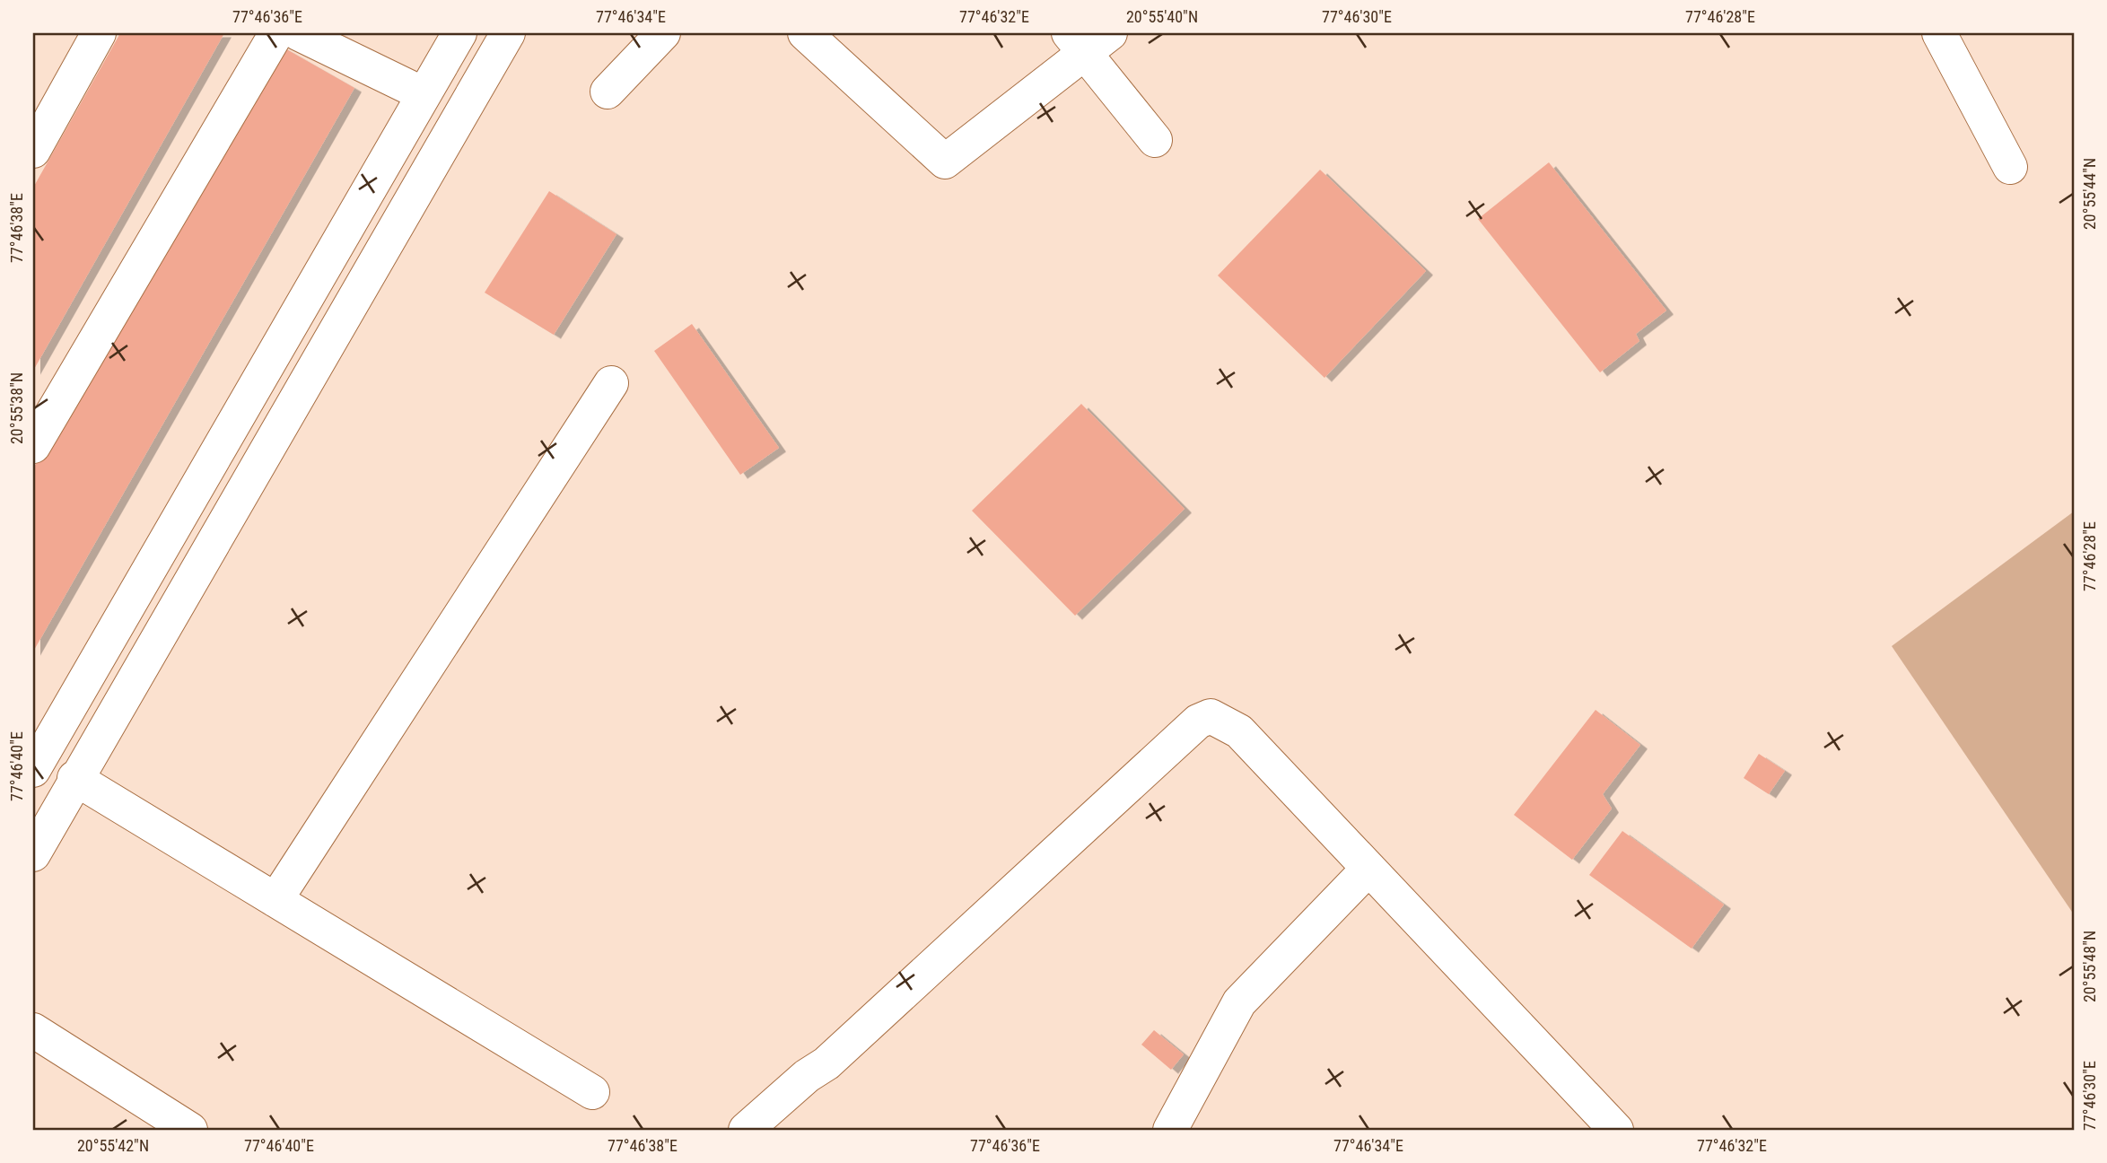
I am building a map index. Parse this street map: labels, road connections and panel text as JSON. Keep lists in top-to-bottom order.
{
  "coordinates": [
    "77°46'36\"E",
    "77°46'34\"E",
    "77°46'32\"E",
    "20°55'40\"N",
    "77°46'30\"E",
    "77°46'28\"E",
    "20°55'44\"N",
    "77°46'38\"E",
    "20°55'38\"N",
    "77°46'40\"E",
    "20°55'48\"N",
    "20°55'42\"N"
  ]
}
